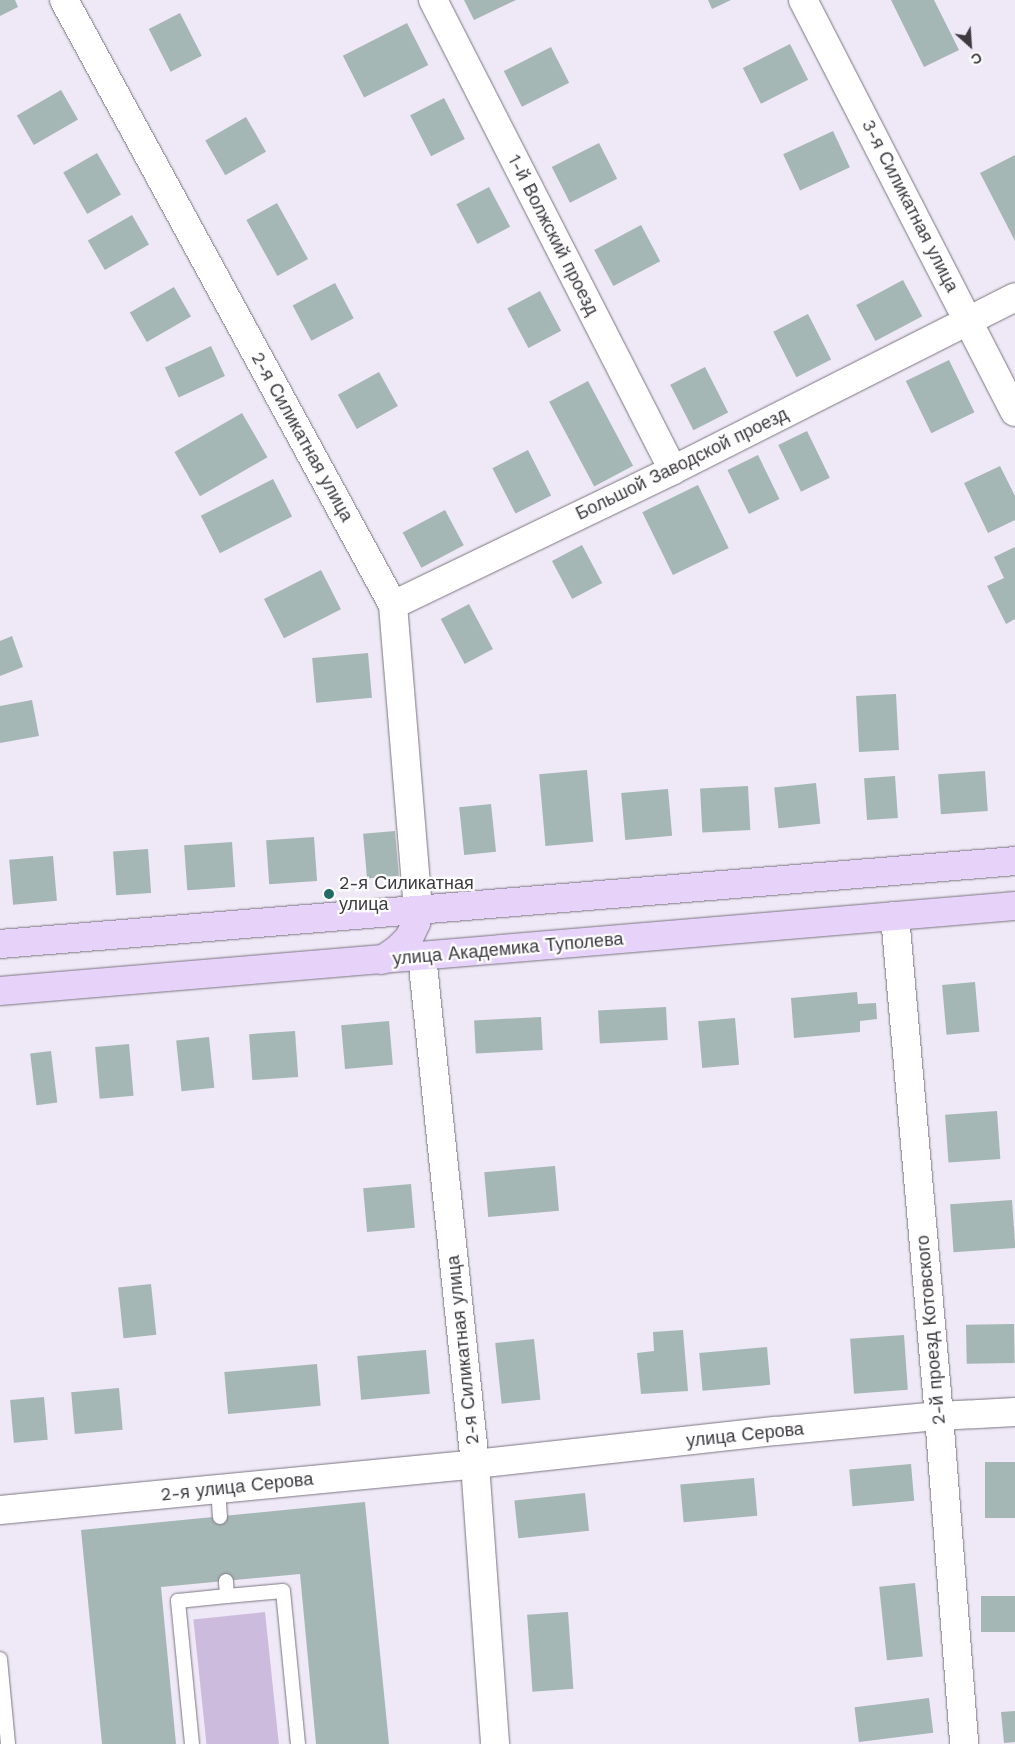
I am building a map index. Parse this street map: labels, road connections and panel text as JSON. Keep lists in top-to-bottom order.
{
  "streets": {
    "main road": ["улица Академика Туполева"],
    "street": [
      "3-я Силикатная улица",
      "1-й Волжский проезд",
      "2-я Силикатная улица",
      "Большой Заводской проезд",
      "2-й проезд Котовского",
      "улица Серова",
      "2-я улица Серова"
    ]
  },
  "crossings": [
    ["3-я Силикатная улица", "Большой Заводской проезд"],
    ["1-й Волжский проезд", "Большой Заводской проезд"],
    ["2-я Силикатная улица", "Большой Заводской проезд"],
    ["2-я Силикатная улица", "улица Академика Туполева"],
    ["2-я Силикатная улица", "улица Серова"],
    ["2-я Силикатная улица", "2-я улица Серова"],
    ["улица Академика Туполева", "2-й проезд Котовского"],
    ["2-й проезд Котовского", "улица Серова"],
    ["улица Серова", "2-я улица Серова"]
  ],
  "places": ["2-я Силикатная улица"],
  "north": "bottom right"
}
